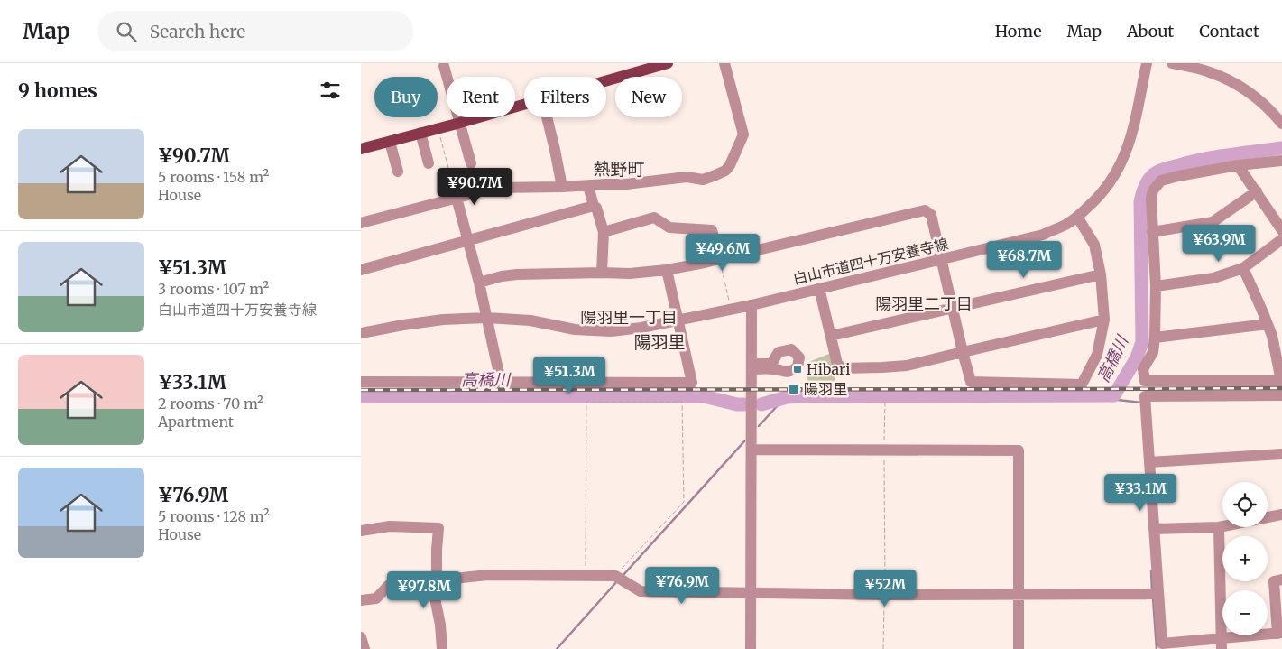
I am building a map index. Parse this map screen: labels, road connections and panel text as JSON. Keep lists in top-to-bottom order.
{
  "streets": {
    "street": ["白山市道四十万安養寺線"]
  },
  "districts": [
    "熱野町",
    "陽羽里二丁目",
    "陽羽里一丁目",
    "陽羽里"
  ],
  "water": ["高橋川"],
  "places": {
    "transit": ["Hibari", "陽羽里"]
  },
  "page": {
    "header": "Map",
    "search": "Search here",
    "nav": [
      "Home",
      "Map",
      "About",
      "Contact"
    ],
    "heading": "9 homes",
    "chip": [
      "Buy",
      "Rent",
      "Filters",
      "New"
    ],
    "list": [
      {
        "name": "¥90.7M",
        "note": "5 rooms · 158 m² · House"
      },
      {
        "name": "¥51.3M",
        "note": "3 rooms · 107 m² · 白山市道四十万安養寺線"
      },
      {
        "name": "¥33.1M",
        "note": "2 rooms · 70 m² · Apartment"
      },
      {
        "name": "¥76.9M",
        "note": "5 rooms · 128 m² · House"
      }
    ],
    "price": [
      "¥90.7M",
      "¥63.9M",
      "¥49.6M",
      "¥68.7M",
      "¥51.3M",
      "¥33.1M",
      "¥76.9M",
      "¥52M",
      "¥97.8M"
    ],
    "map_buttons": ["+", "−"]
  }
}
